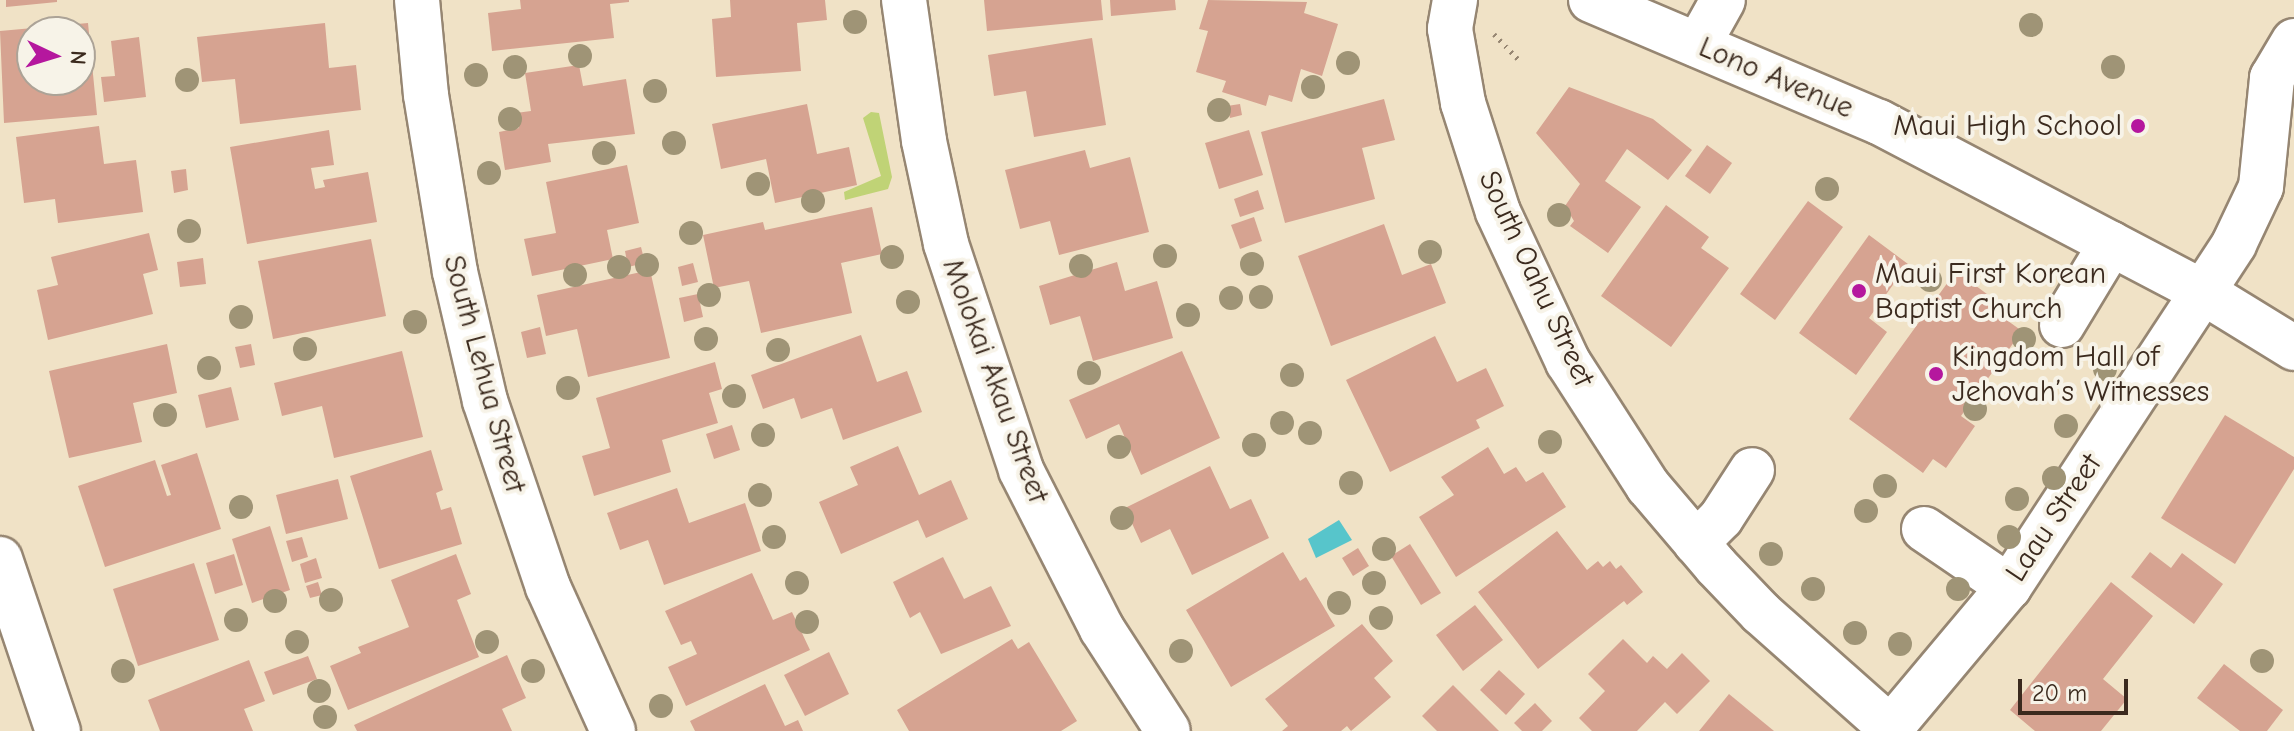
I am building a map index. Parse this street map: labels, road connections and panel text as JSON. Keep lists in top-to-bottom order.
{
  "streets": {
    "street": [
      "Lono Avenue",
      "South Oahu Street",
      "South Lehua Street",
      "Molokai Akau Street",
      "Laau Street"
    ]
  },
  "crossings": [
    ["Lono Avenue", "Laau Street"],
    ["South Oahu Street", "Laau Street"]
  ],
  "places": ["Maui High School", "Maui First Korean Baptist Church", "Kingdom Hall of Jehovah’s Witnesses"],
  "scale_bar": "20 m",
  "north": "right"
}
